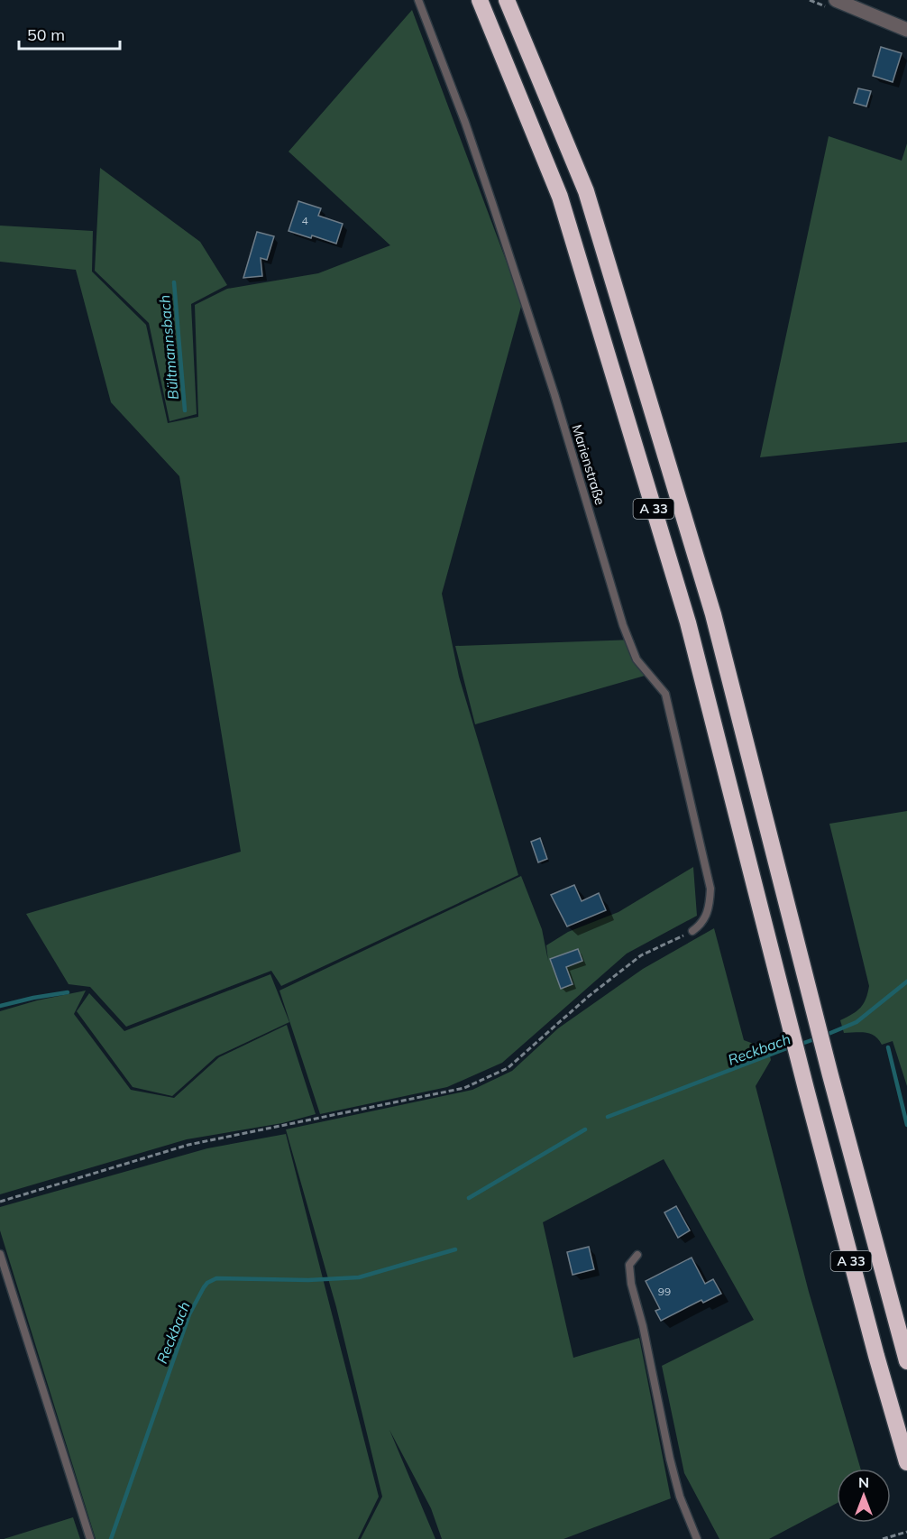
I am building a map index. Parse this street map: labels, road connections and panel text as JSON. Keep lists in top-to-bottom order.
{
  "streets": {
    "highway": ["A 33"],
    "lane": ["Marienstraße"]
  },
  "water": ["Bültmannsbach", "Reckbach"],
  "house_numbers": ["4", "99"],
  "scale_bar": "50 m",
  "north": "top"
}
